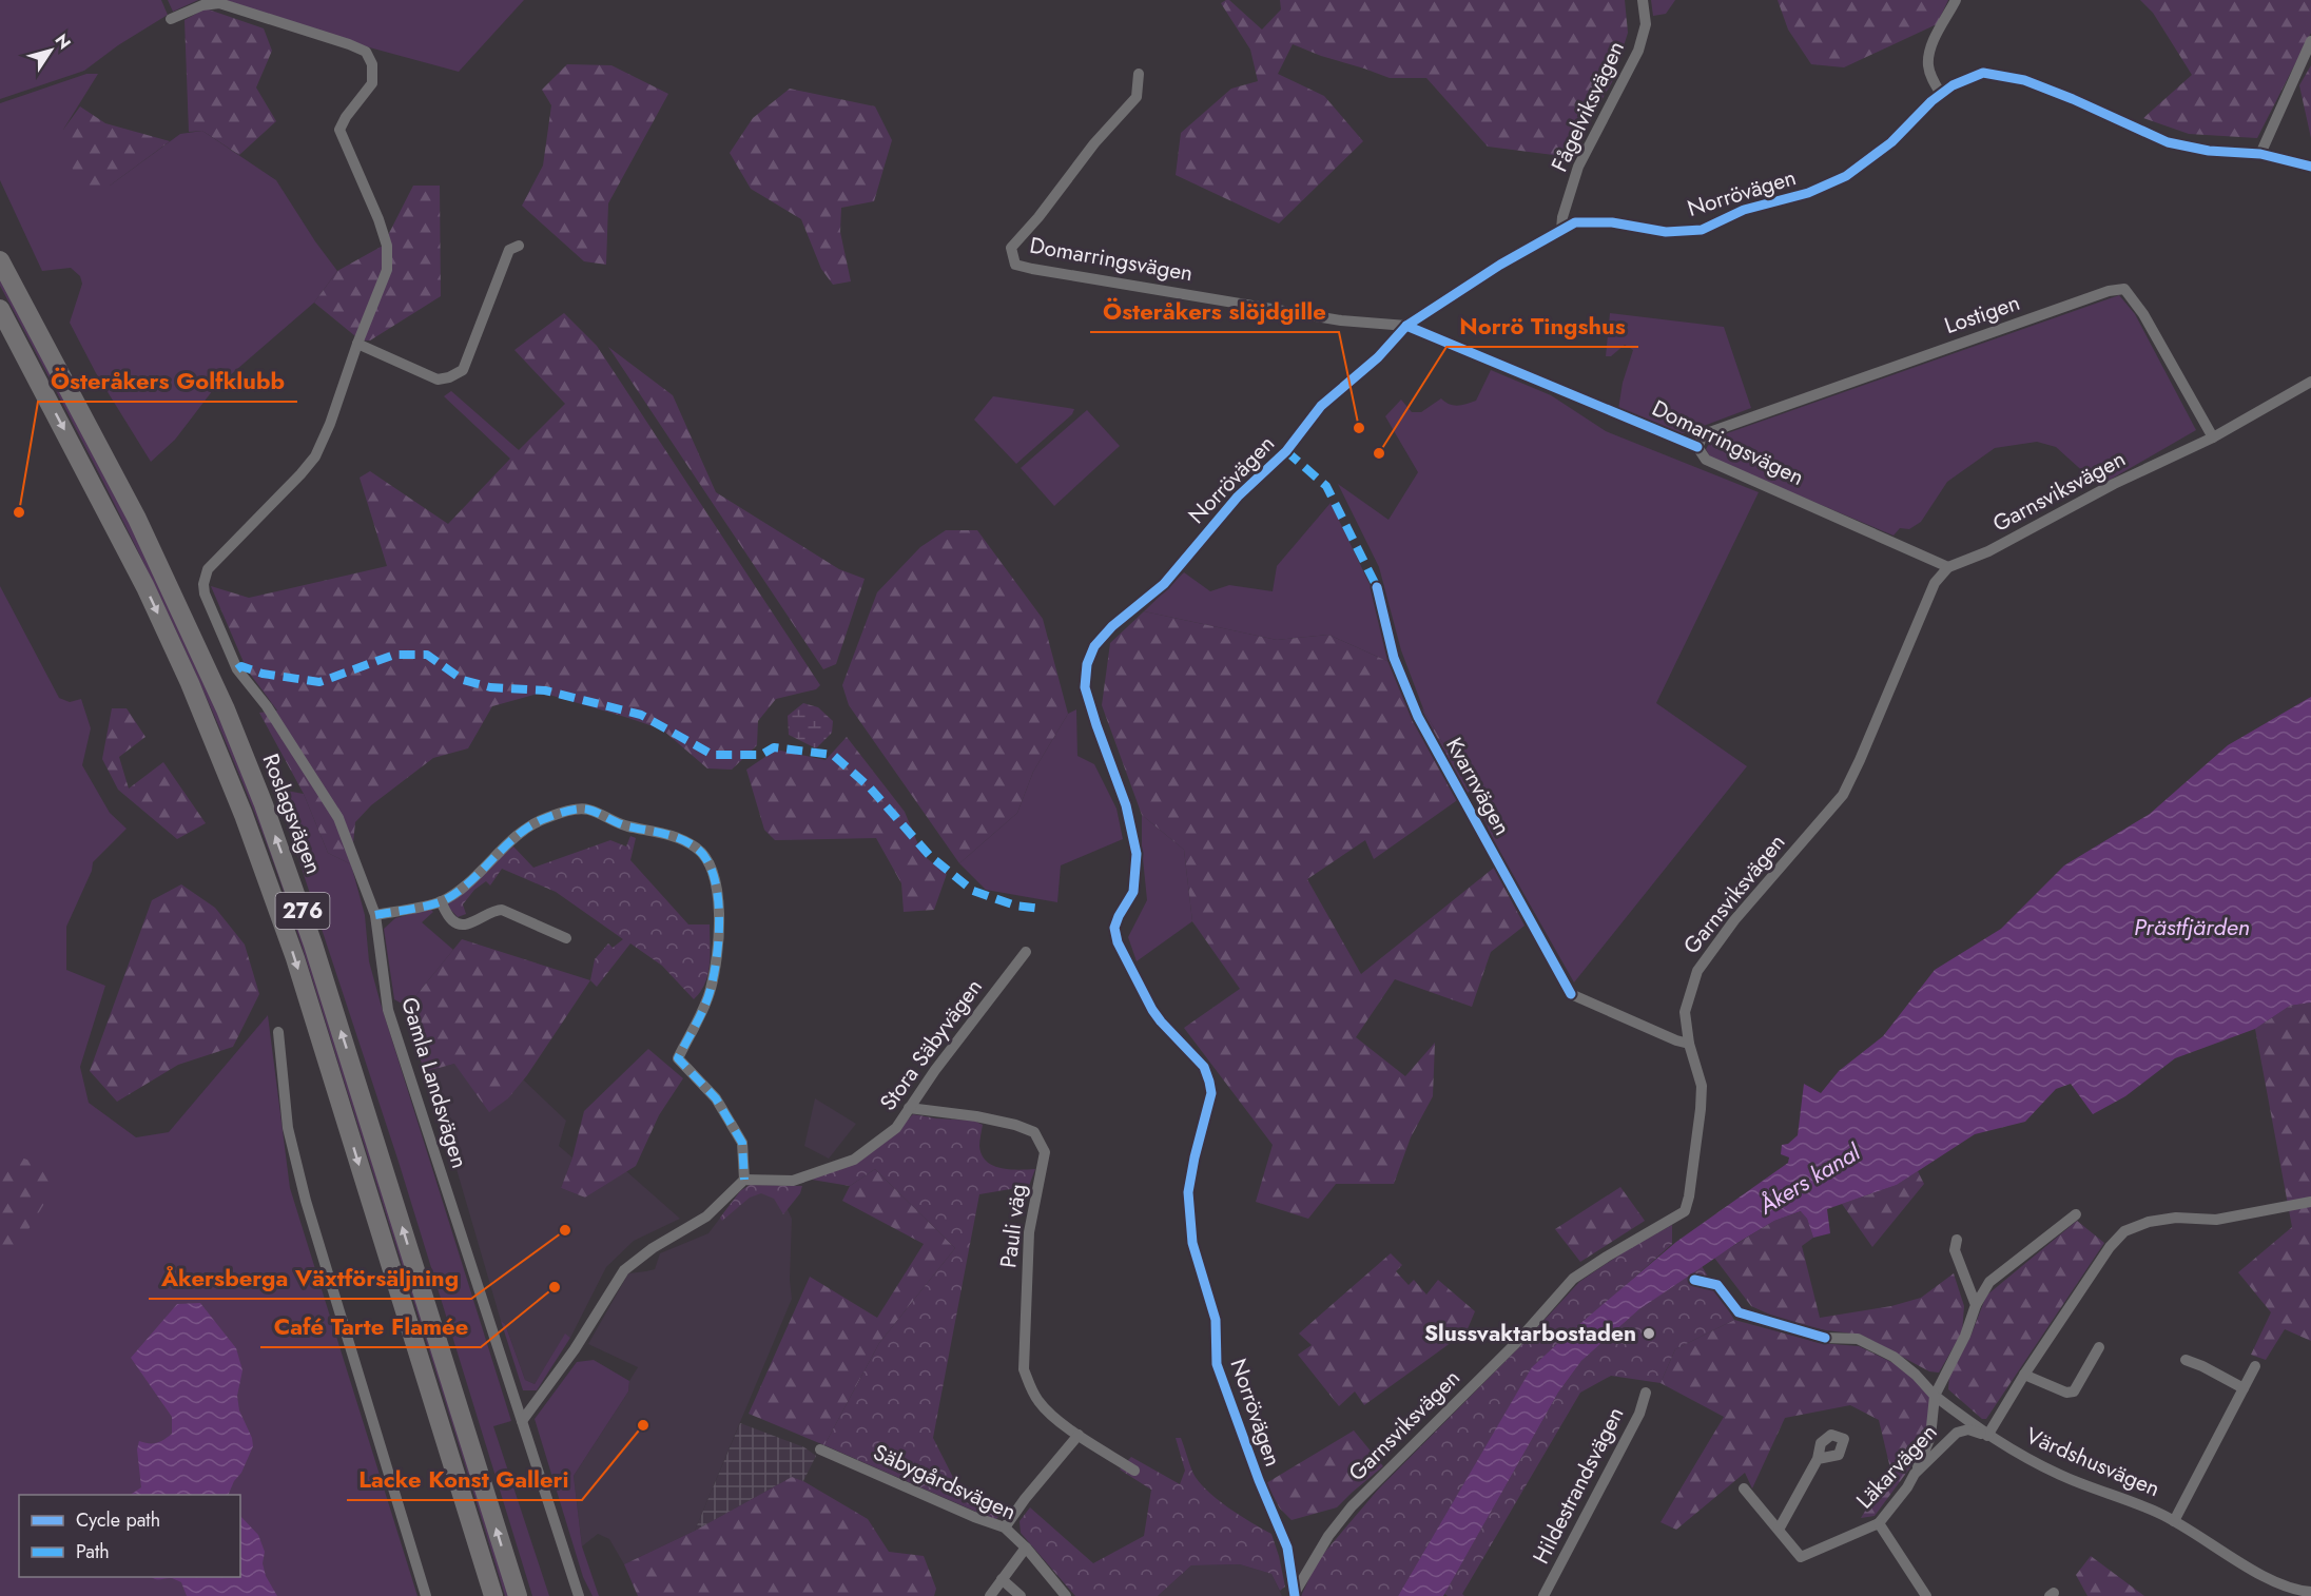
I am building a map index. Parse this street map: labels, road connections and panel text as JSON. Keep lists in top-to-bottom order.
{
  "streets": {
    "main road": ["Roslagsvägen", "276"],
    "street": [
      "Fågelviksvägen",
      "Norrövägen",
      "Domarringsvägen",
      "Lostigen",
      "Garnsviksvägen",
      "Stora Säbyvägen",
      "Gamla Landsvägen",
      "Pauli väg",
      "Värdshusvägen",
      "Läkarvägen",
      "Säbygårdsvägen",
      "Hildestrandsvägen"
    ],
    "cycle path": ["Kvarnvägen"]
  },
  "crossings": [
    ["Fågelviksvägen", "Norrövägen"],
    ["Norrövägen", "Domarringsvägen"],
    ["Norrövägen", "Garnsviksvägen"],
    ["Domarringsvägen", "Lostigen"],
    ["Domarringsvägen", "Garnsviksvägen"],
    ["Lostigen", "Garnsviksvägen"],
    ["Stora Säbyvägen", "Pauli väg"],
    ["Värdshusvägen", "Läkarvägen"]
  ],
  "water": ["Prästfjärden", "Åkers kanal"],
  "places": [
    "Österåkers slöjdgille",
    "Norrö Tingshus",
    "Österåkers Golfklubb",
    "Åkersberga Växtförsäljning",
    "Café Tarte Flamée",
    "Slussvaktarbostaden",
    "Lacke Konst Galleri"
  ],
  "legend": ["Cycle path", "Path"],
  "north": "top right"
}
